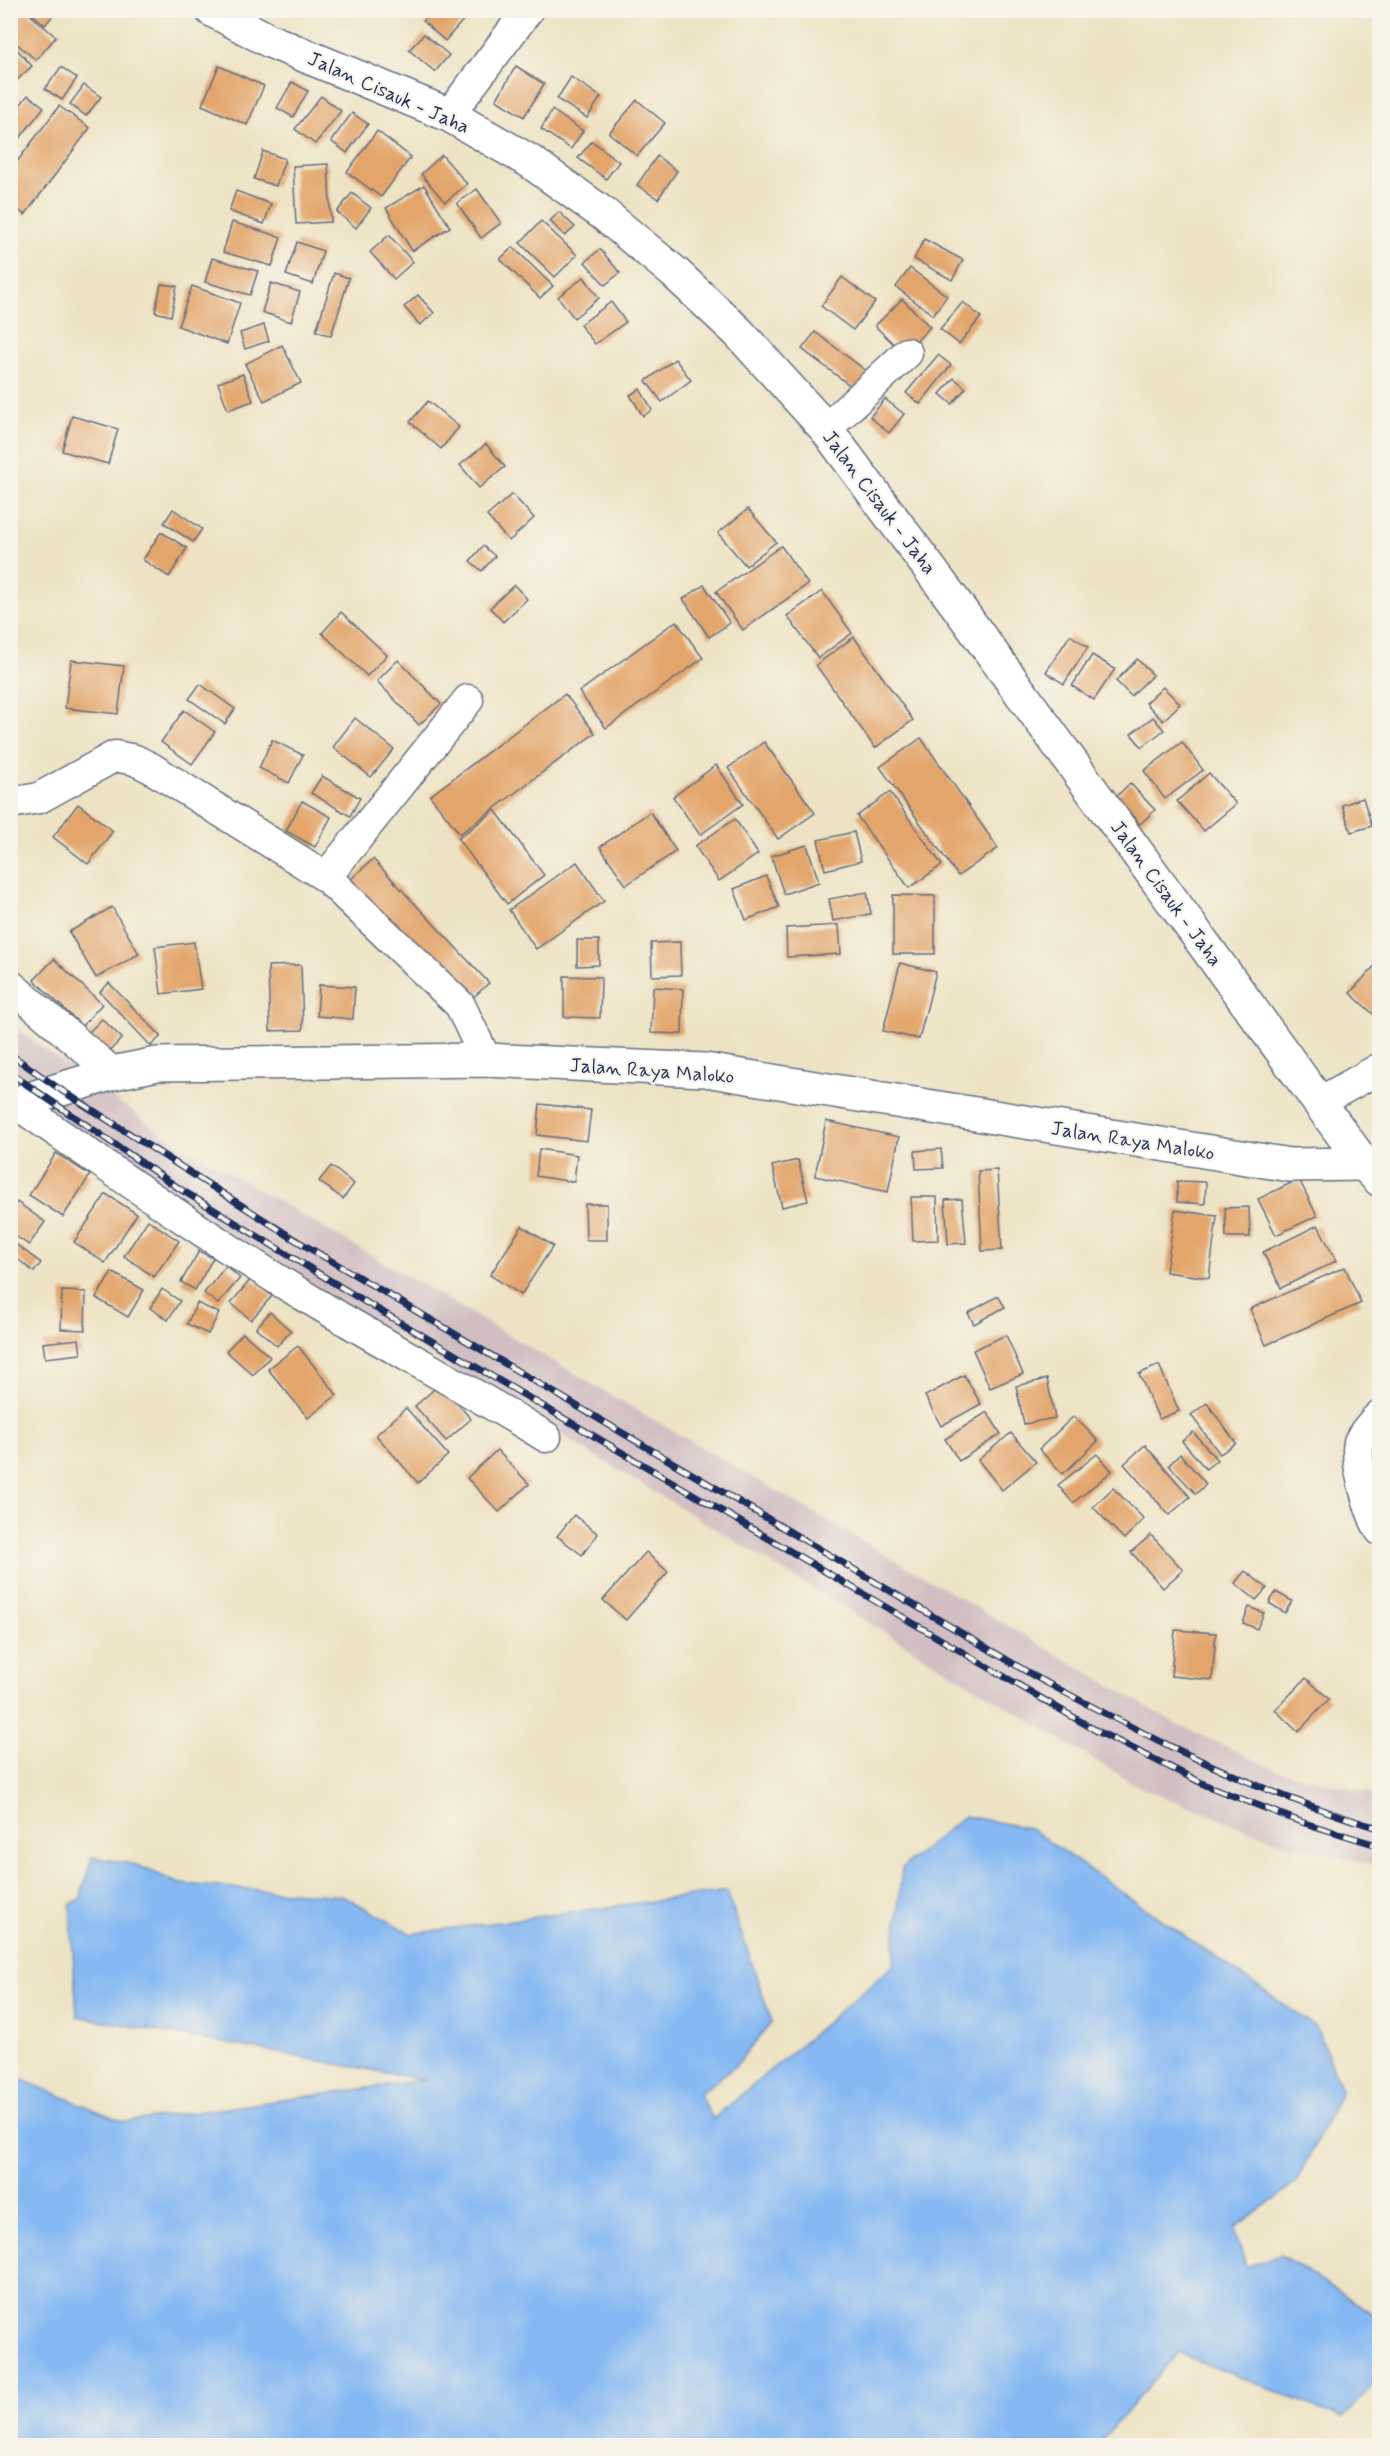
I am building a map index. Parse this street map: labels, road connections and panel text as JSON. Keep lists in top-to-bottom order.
{
  "streets": {
    "main road": ["Jalan Cisauk - Jaha", "Jalan Raya Maloko"]
  },
  "crossings": [
    ["Jalan Cisauk - Jaha", "Jalan Raya Maloko"]
  ]
}
